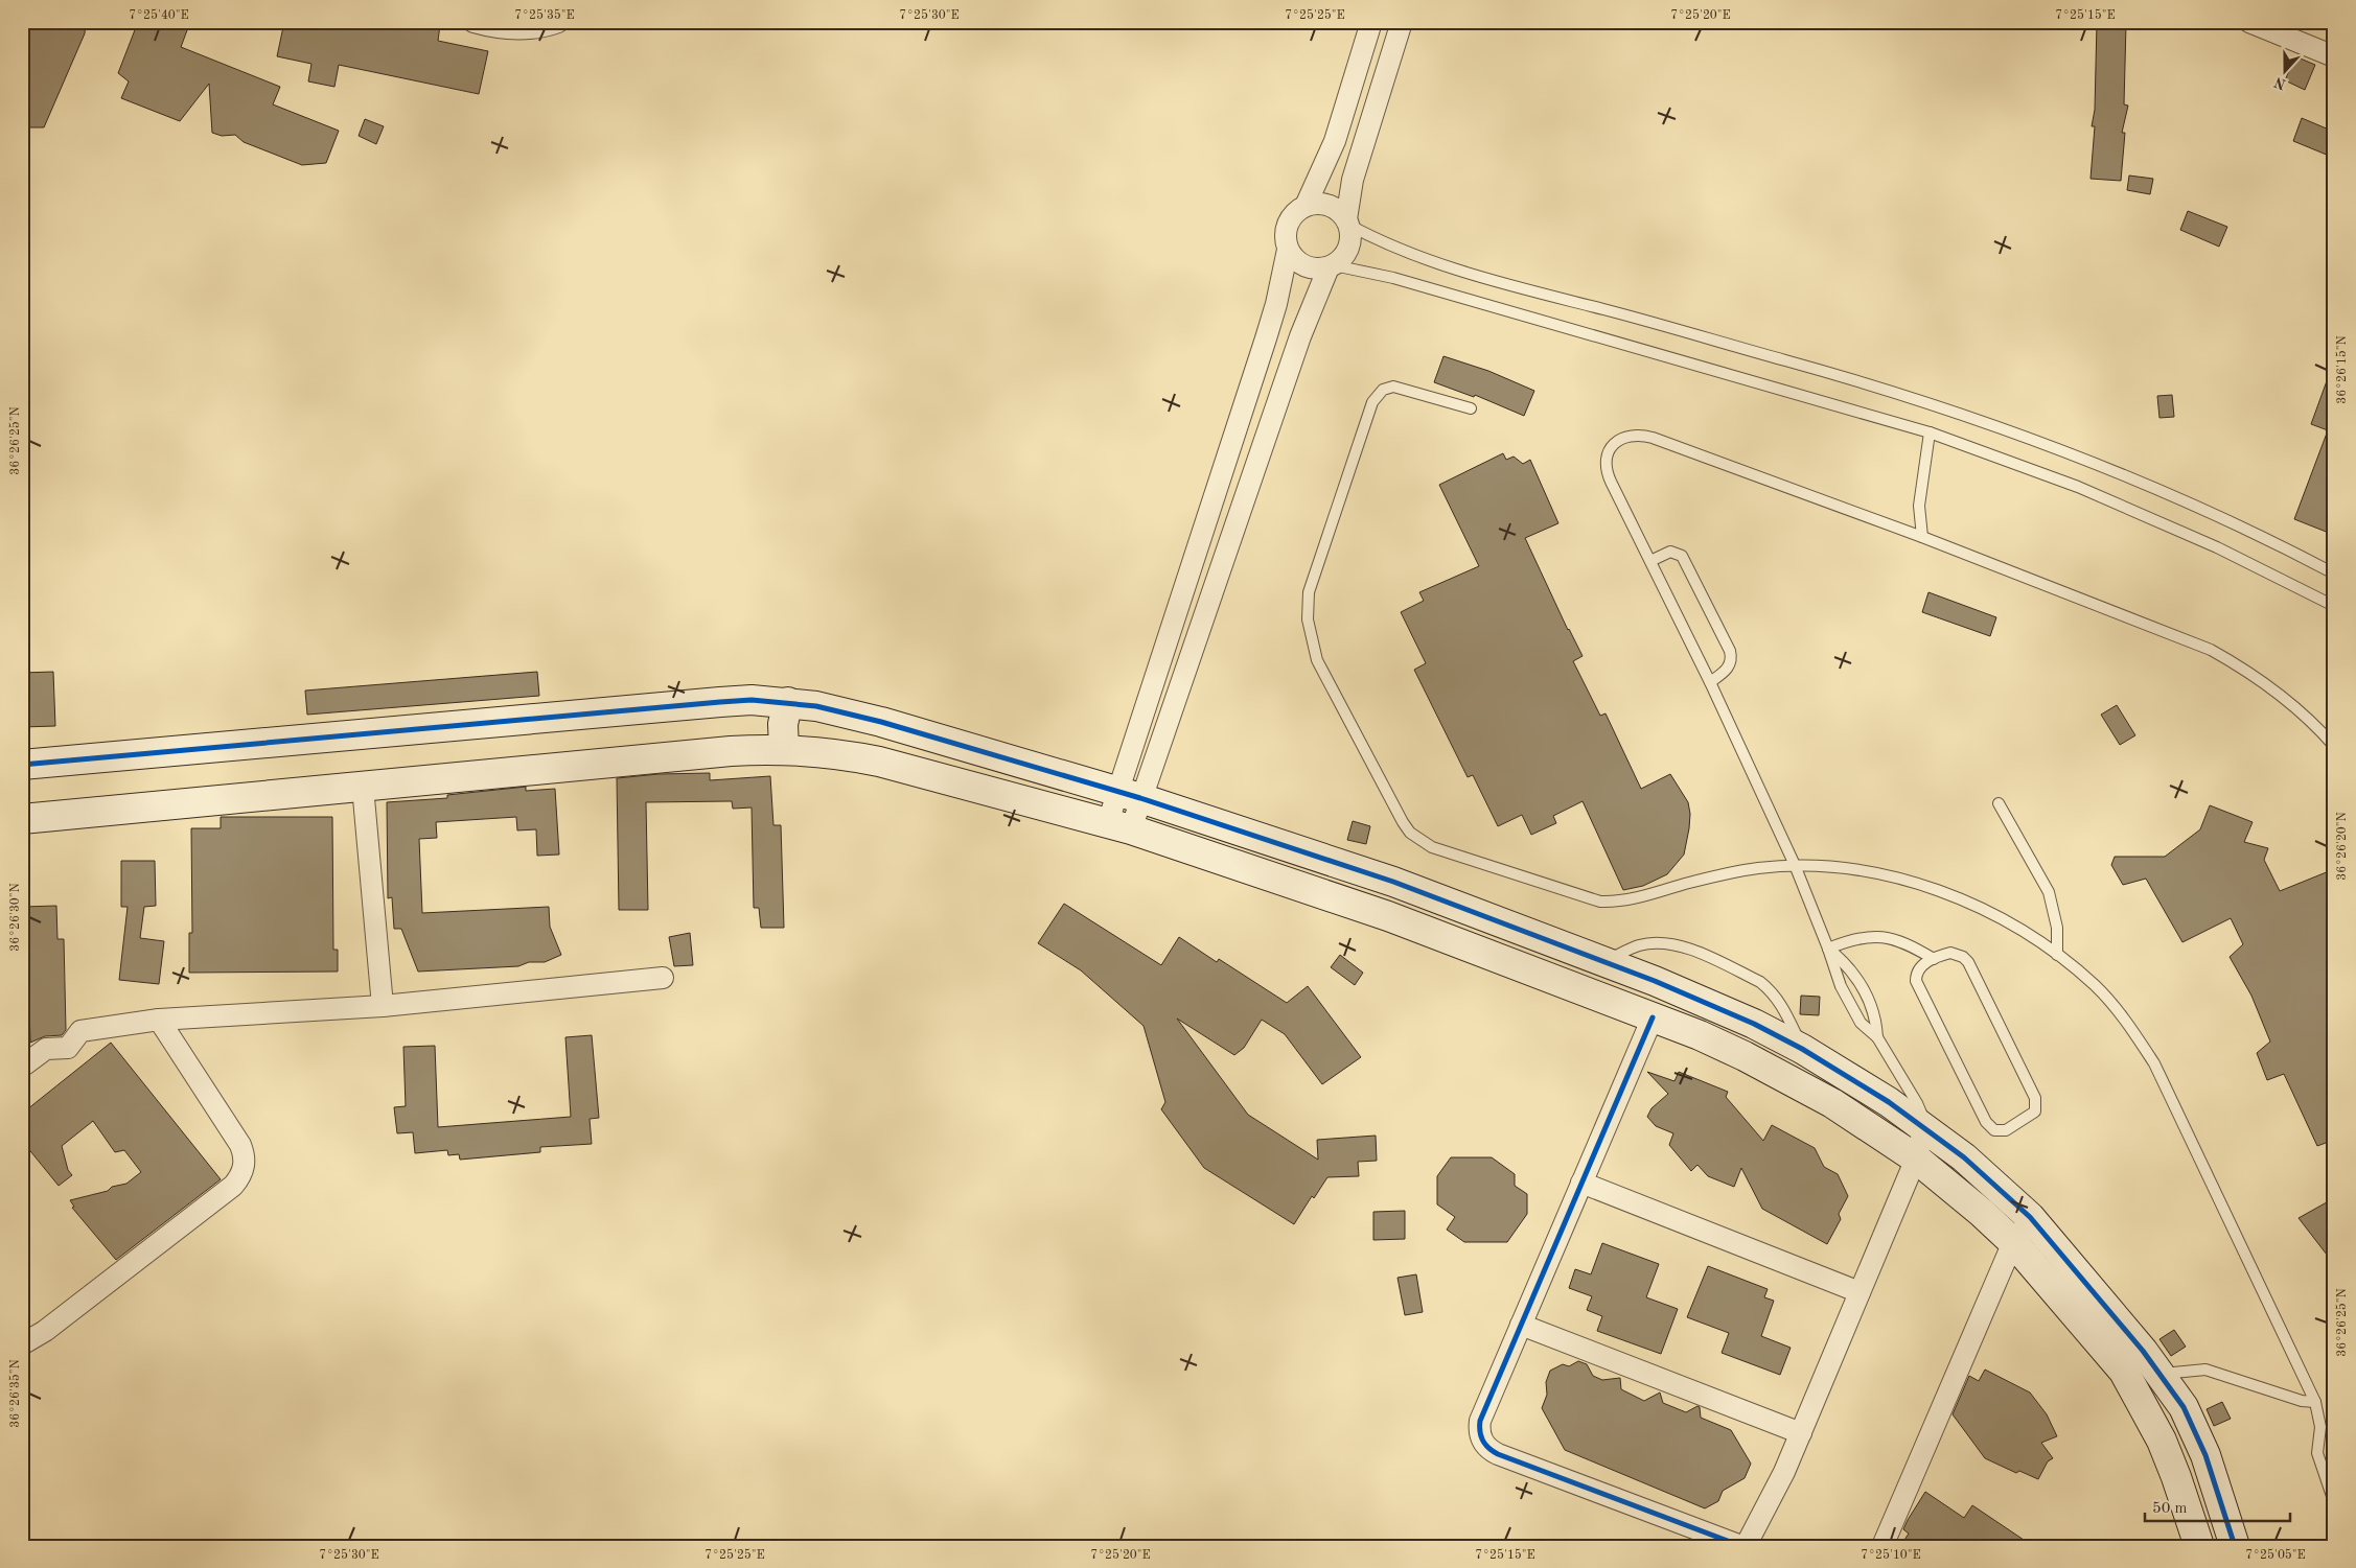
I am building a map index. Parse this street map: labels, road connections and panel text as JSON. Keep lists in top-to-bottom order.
{
  "scale_bar": "50 m",
  "north": "bottom",
  "coordinates": [
    "7°25'40\"E",
    "7°25'35\"E",
    "7°25'30\"E",
    "7°25'25\"E",
    "7°25'20\"E",
    "7°25'15\"E",
    "36°26'15\"N",
    "36°26'25\"N",
    "36°26'20\"N",
    "36°26'30\"N",
    "36°26'35\"N",
    "7°25'10\"E",
    "7°25'05\"E"
  ]
}
